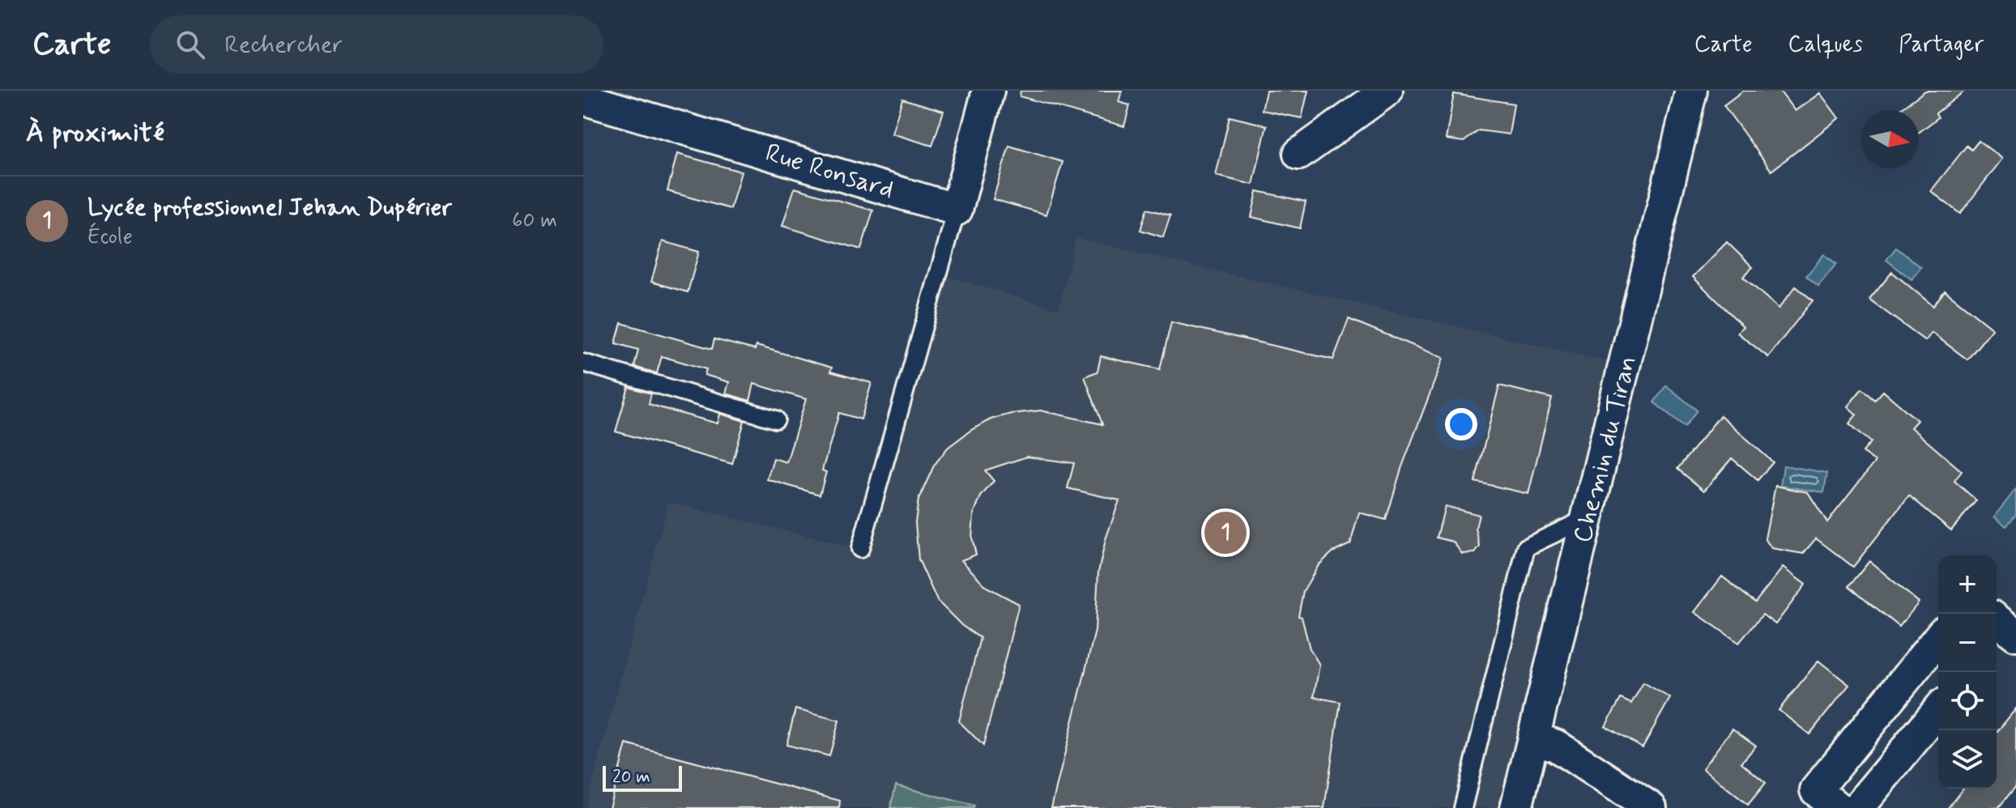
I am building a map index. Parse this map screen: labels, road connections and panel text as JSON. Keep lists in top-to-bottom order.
{
  "streets": {
    "street": ["Rue Ronsard", "Chemin du Tiran"]
  },
  "scale_bar": "20 m",
  "north": "right",
  "page": {
    "header": "Carte",
    "search": "Rechercher",
    "nav": ["Carte", "Calques", "Partager"],
    "heading": "À proximité",
    "list": [
      {
        "mark": "1",
        "name": "Lycée professionnel Jehan Dupérier",
        "note": "École",
        "value": "60 m"
      }
    ],
    "pins": "1",
    "map_buttons": ["+", "−"],
    "scale": "20 m"
  }
}
